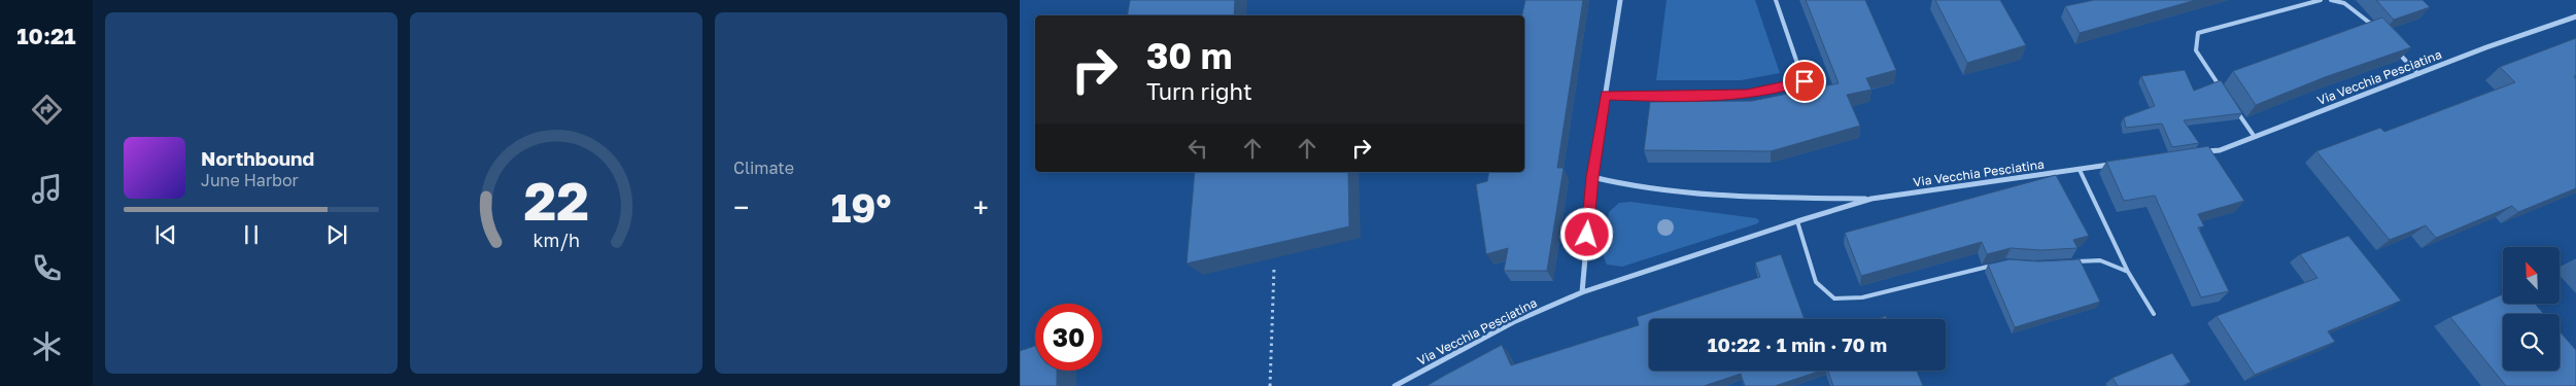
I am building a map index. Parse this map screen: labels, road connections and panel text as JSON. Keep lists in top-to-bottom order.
{
  "streets": {
    "street": ["Via Vecchia Pesciatina"]
  },
  "north": "top left",
  "page": {
    "tabs": "10:21",
    "tile": "Climate",
    "turn": ["30 m", "Turn right"],
    "song": ["Northbound", "June Harbor"],
    "heat": ["−", "19°", "+"],
    "limit": "30",
    "trip": "10:22 · 1 min · 70 m",
    "gauge": ["22", "km/h"]
  }
}
